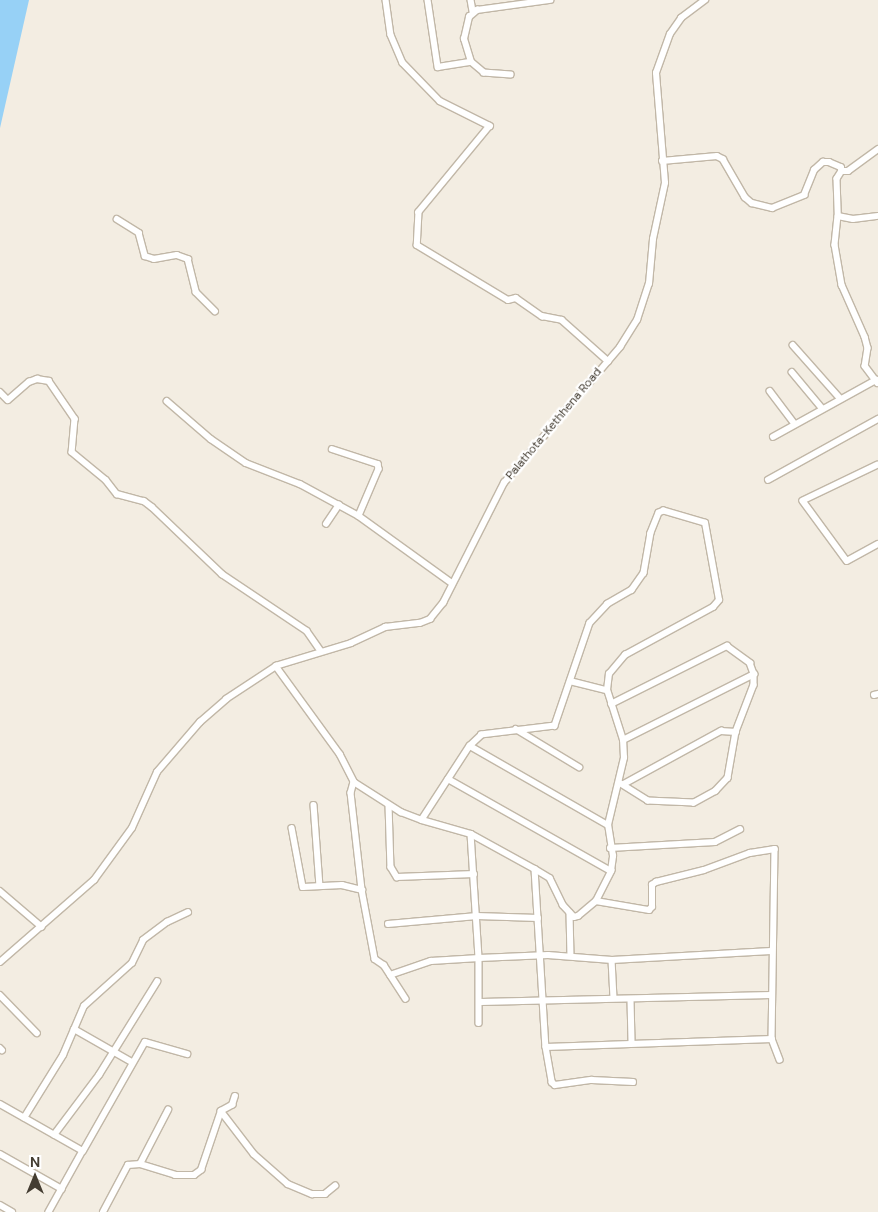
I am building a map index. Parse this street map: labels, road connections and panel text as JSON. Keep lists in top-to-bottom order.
{
  "streets": {
    "street": ["Palathota-Kethhena Road"]
  },
  "north": "top"
}
